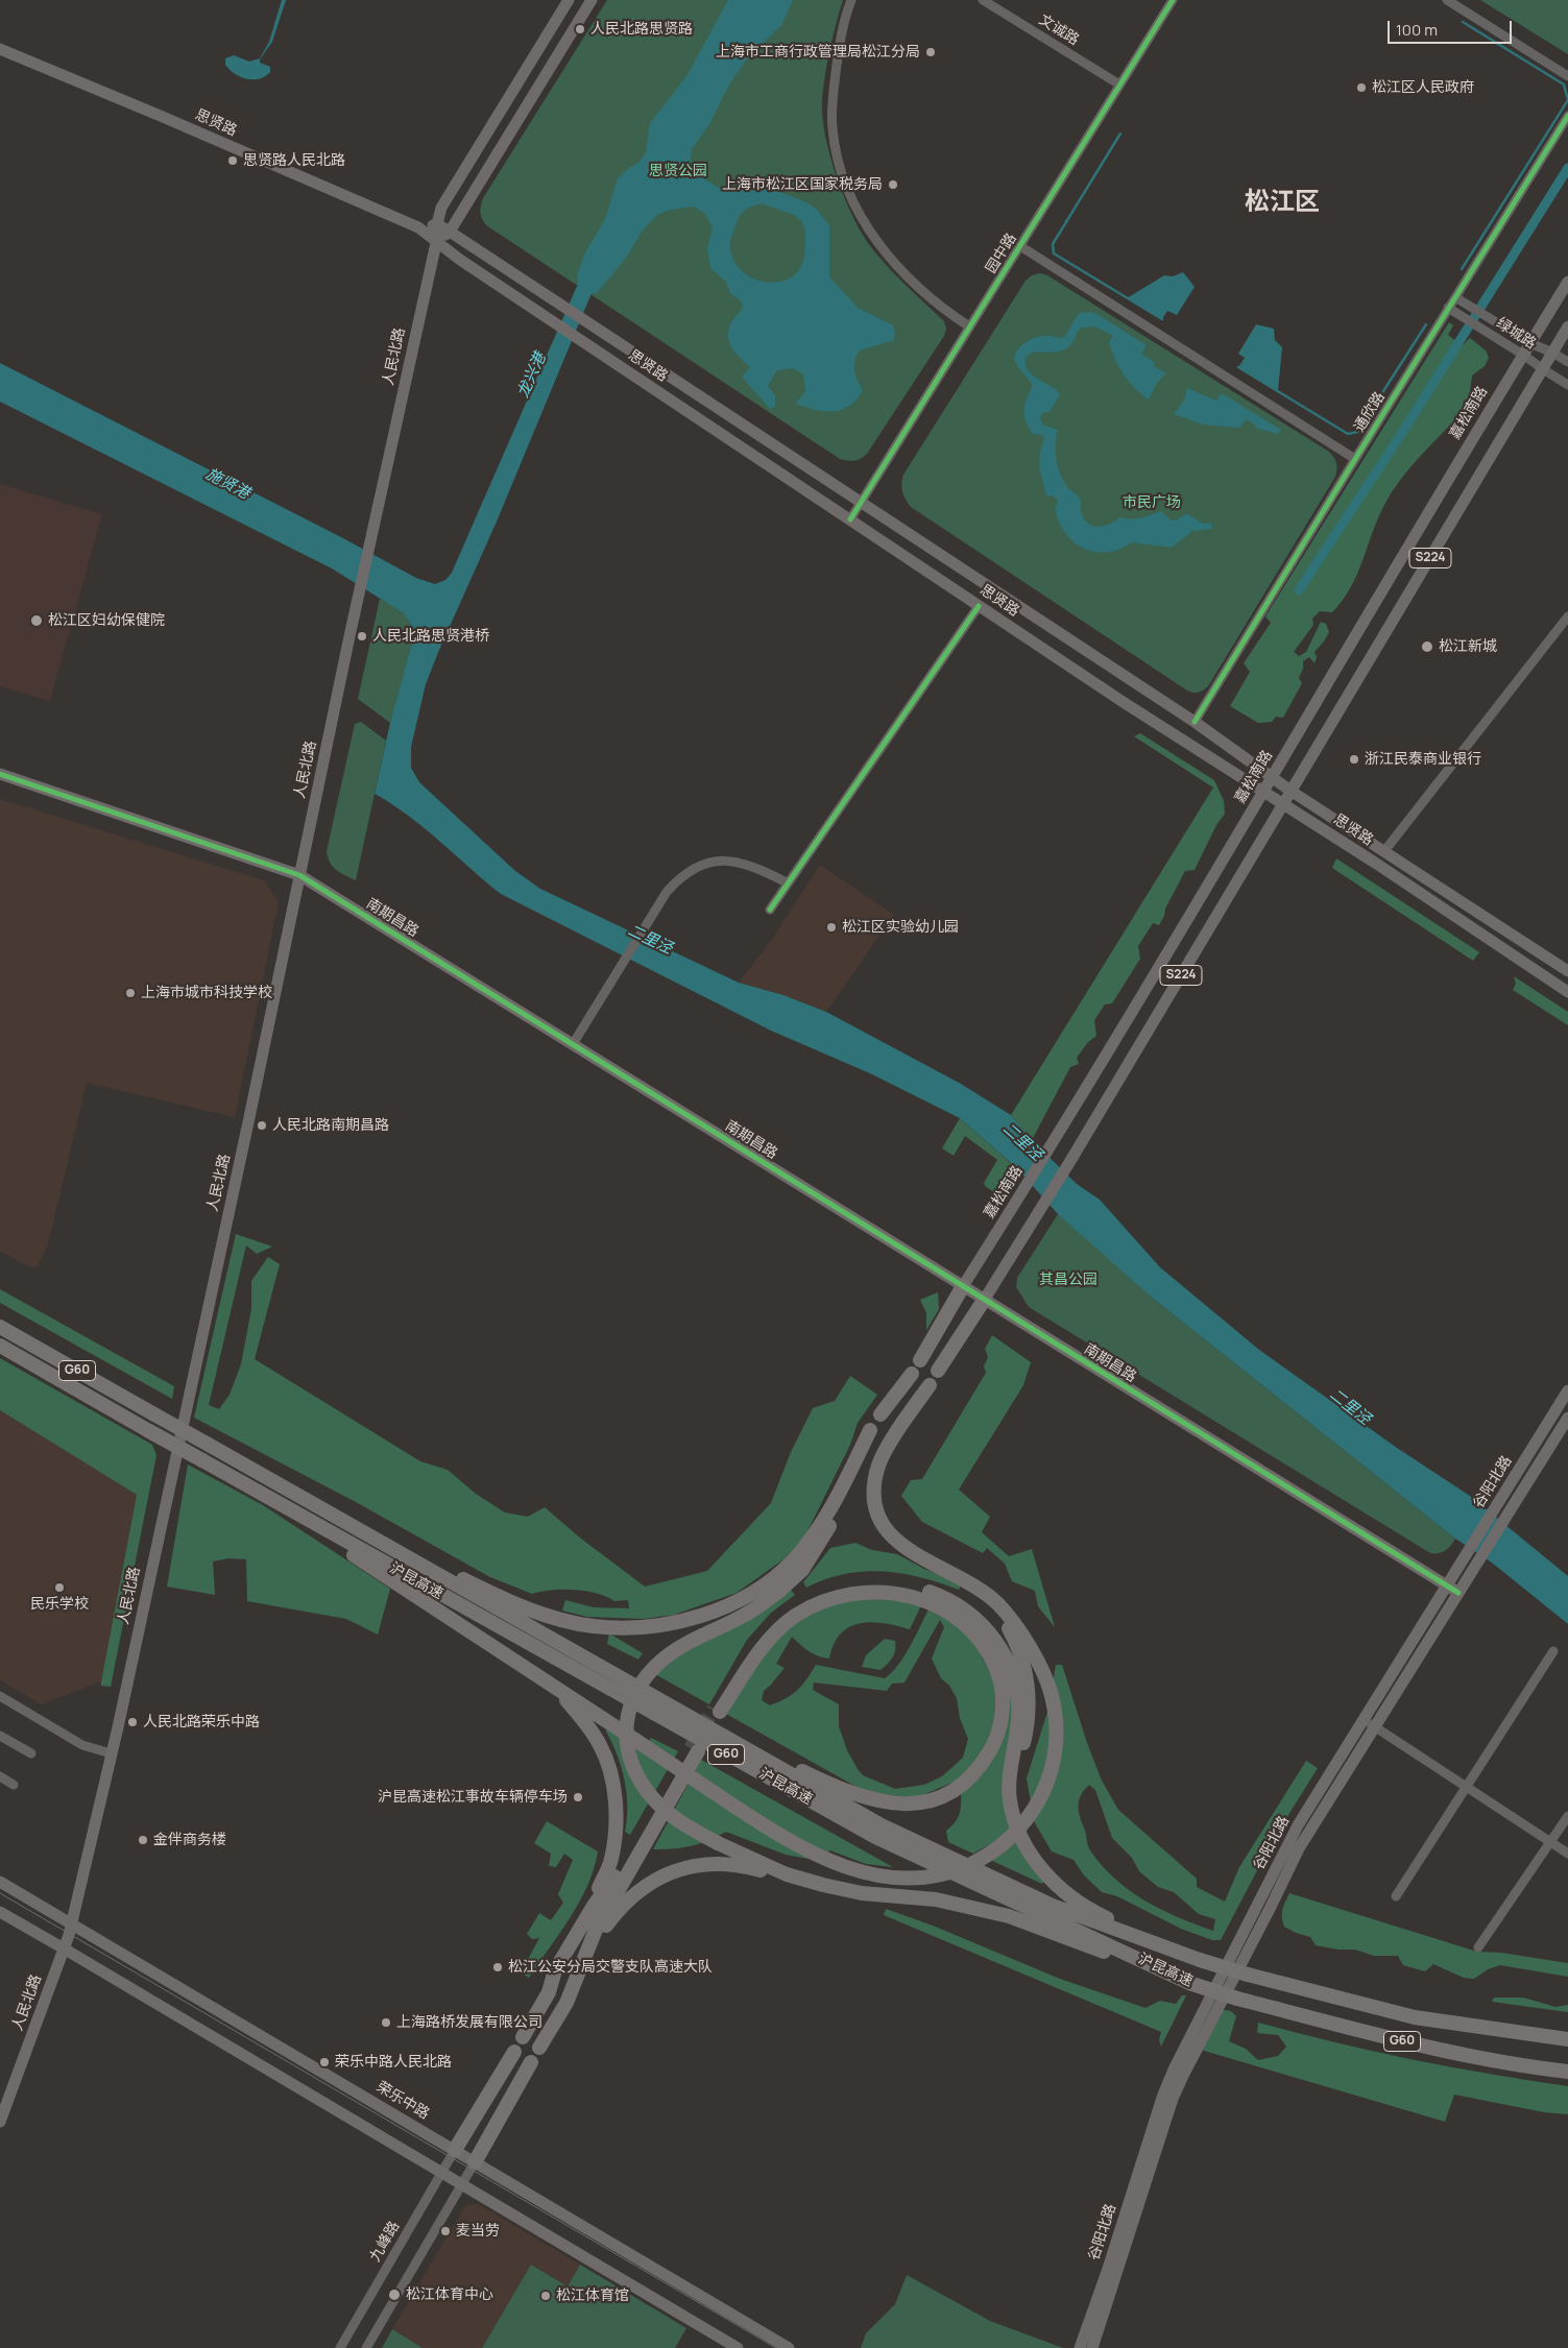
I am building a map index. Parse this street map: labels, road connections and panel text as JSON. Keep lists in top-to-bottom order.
{
  "streets": {
    "highway": ["G60", "沪昆高速"],
    "main road": [
      "思贤路",
      "人民北路",
      "嘉松南路",
      "S224",
      "南期昌路",
      "谷阳北路",
      "荣乐中路"
    ],
    "street": [
      "文诚路",
      "园中路",
      "绿城路",
      "通欣路",
      "九峰路"
    ]
  },
  "crossings": [
    ["文诚路", "园中路"],
    ["思贤路", "园中路"],
    ["思贤路", "人民北路"],
    ["思贤路", "通欣路"],
    ["思贤路", "嘉松南路"],
    ["思贤路", "S224"],
    ["绿城路", "通欣路"],
    ["绿城路", "嘉松南路"],
    ["绿城路", "S224"],
    ["人民北路", "南期昌路"],
    ["人民北路", "荣乐中路"],
    ["嘉松南路", "南期昌路"],
    ["S224", "南期昌路"],
    ["南期昌路", "谷阳北路"],
    ["荣乐中路", "九峰路"]
  ],
  "districts": ["松江区"],
  "water": ["龙兴港", "施贤港", "二里泾"],
  "parks": ["思贤公园", "市民广场", "其昌公园"],
  "places": [
    "人民北路思贤路",
    "上海市工商行政管理局松江分局",
    "松江区人民政府",
    "思贤路人民北路",
    "上海市松江区国家税务局",
    "松江区妇幼保健院",
    "人民北路思贤港桥",
    "松江新城",
    "浙江民泰商业银行",
    "松江区实验幼儿园",
    "上海市城市科技学校",
    "人民北路南期昌路",
    "民乐学校",
    "人民北路荣乐中路",
    "沪昆高速松江事故车辆停车场",
    "金伴商务楼",
    "松江公安分局交警支队高速大队",
    "上海路桥发展有限公司",
    "荣乐中路人民北路",
    "麦当劳",
    "松江体育中心",
    "松江体育馆"
  ],
  "scale_bar": "100 m"
}
